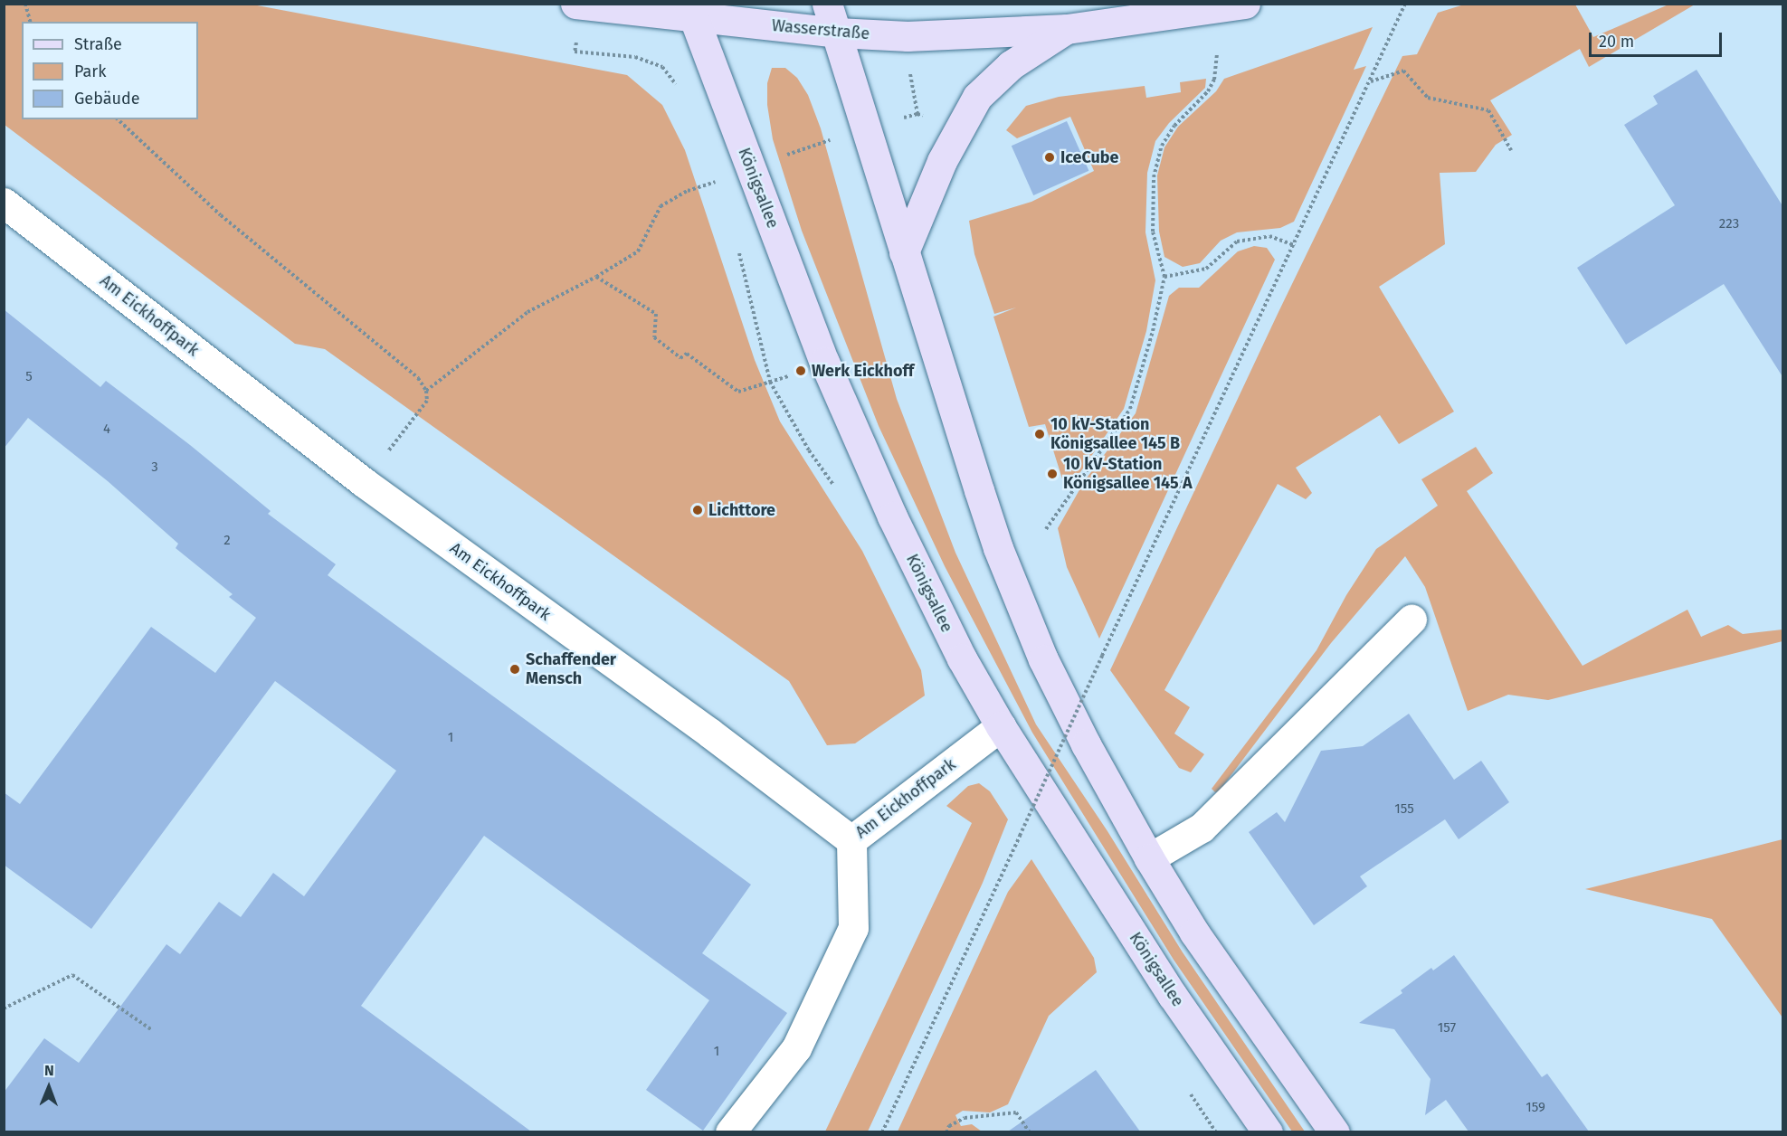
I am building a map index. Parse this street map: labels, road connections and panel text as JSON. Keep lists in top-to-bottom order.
{
  "streets": {
    "main road": ["Wasserstraße", "Königsallee"],
    "lane": ["Am Eickhoffpark"]
  },
  "crossings": [
    ["Wasserstraße", "Königsallee"],
    ["Königsallee", "Am Eickhoffpark"]
  ],
  "places": [
    "IceCube",
    "Werk Eickhoff",
    "10 kV-Station Königsallee 145 B",
    "10 kV-Station Königsallee 145 A",
    "Lichttore",
    "Schaffender Mensch"
  ],
  "house_numbers": [
    "223",
    "5",
    "4",
    "3",
    "2",
    "1",
    "155",
    "157",
    "1",
    "159"
  ],
  "legend": ["Straße", "Park", "Gebäude"],
  "scale_bar": "20 m",
  "north": "top"
}
